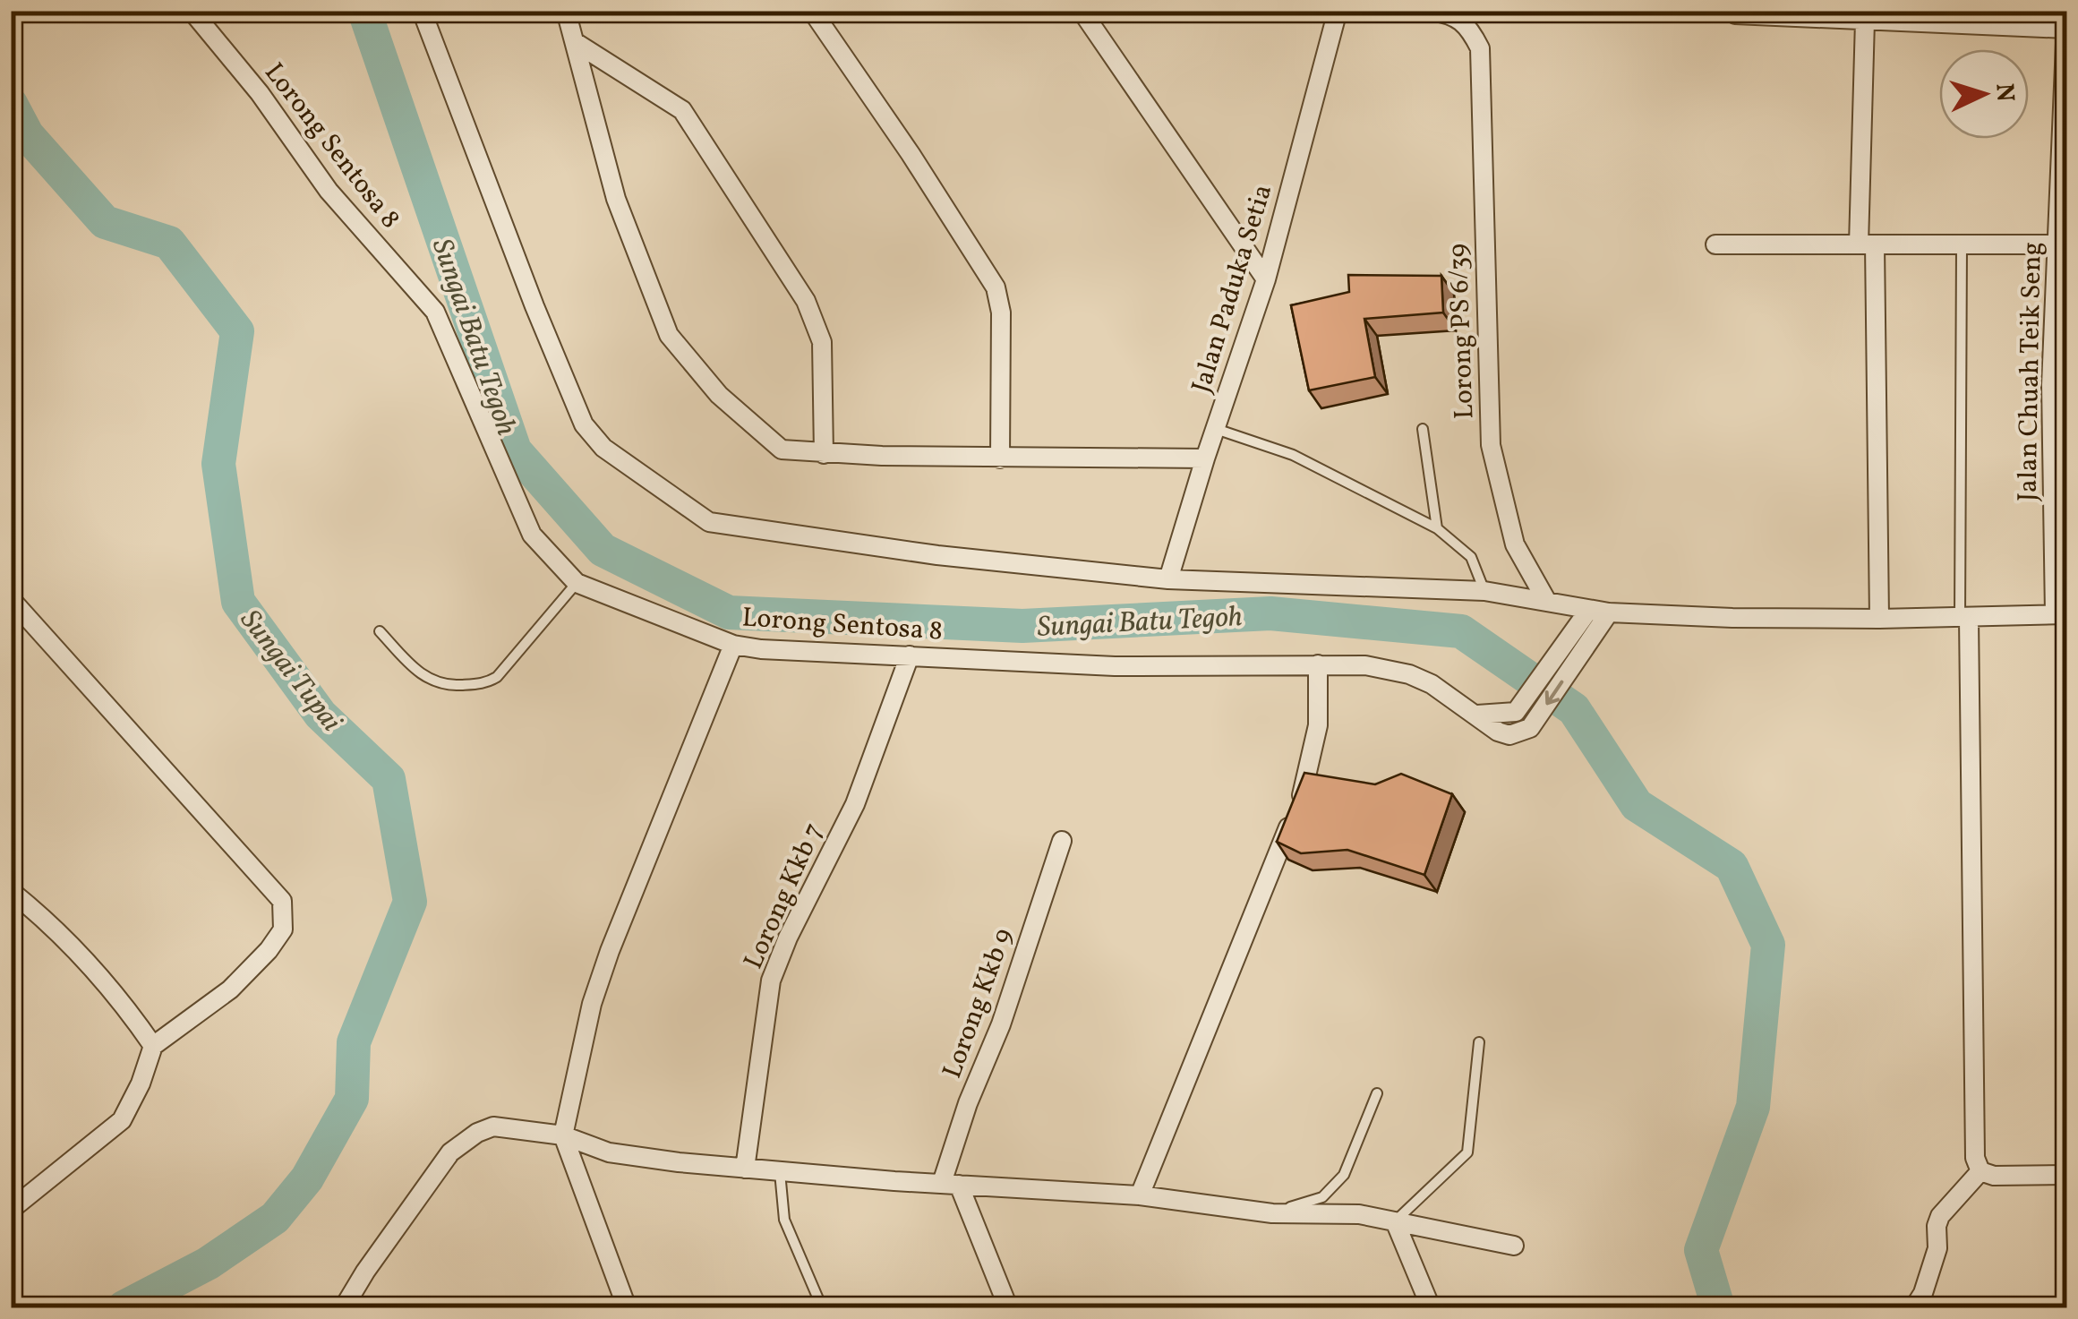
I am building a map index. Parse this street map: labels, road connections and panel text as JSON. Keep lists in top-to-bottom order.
{
  "streets": {
    "street": [
      "Lorong Sentosa 8",
      "Jalan Paduka Setia",
      "Lorong PS 6/39",
      "Jalan Chuah Teik Seng",
      "Lorong Kkb 7",
      "Lorong Kkb 9"
    ]
  },
  "crossings": [
    ["Lorong Sentosa 8", "Lorong Kkb 7"]
  ],
  "water": ["Sungai Batu Tegoh", "Sungai Tupai"],
  "north": "right"
}
